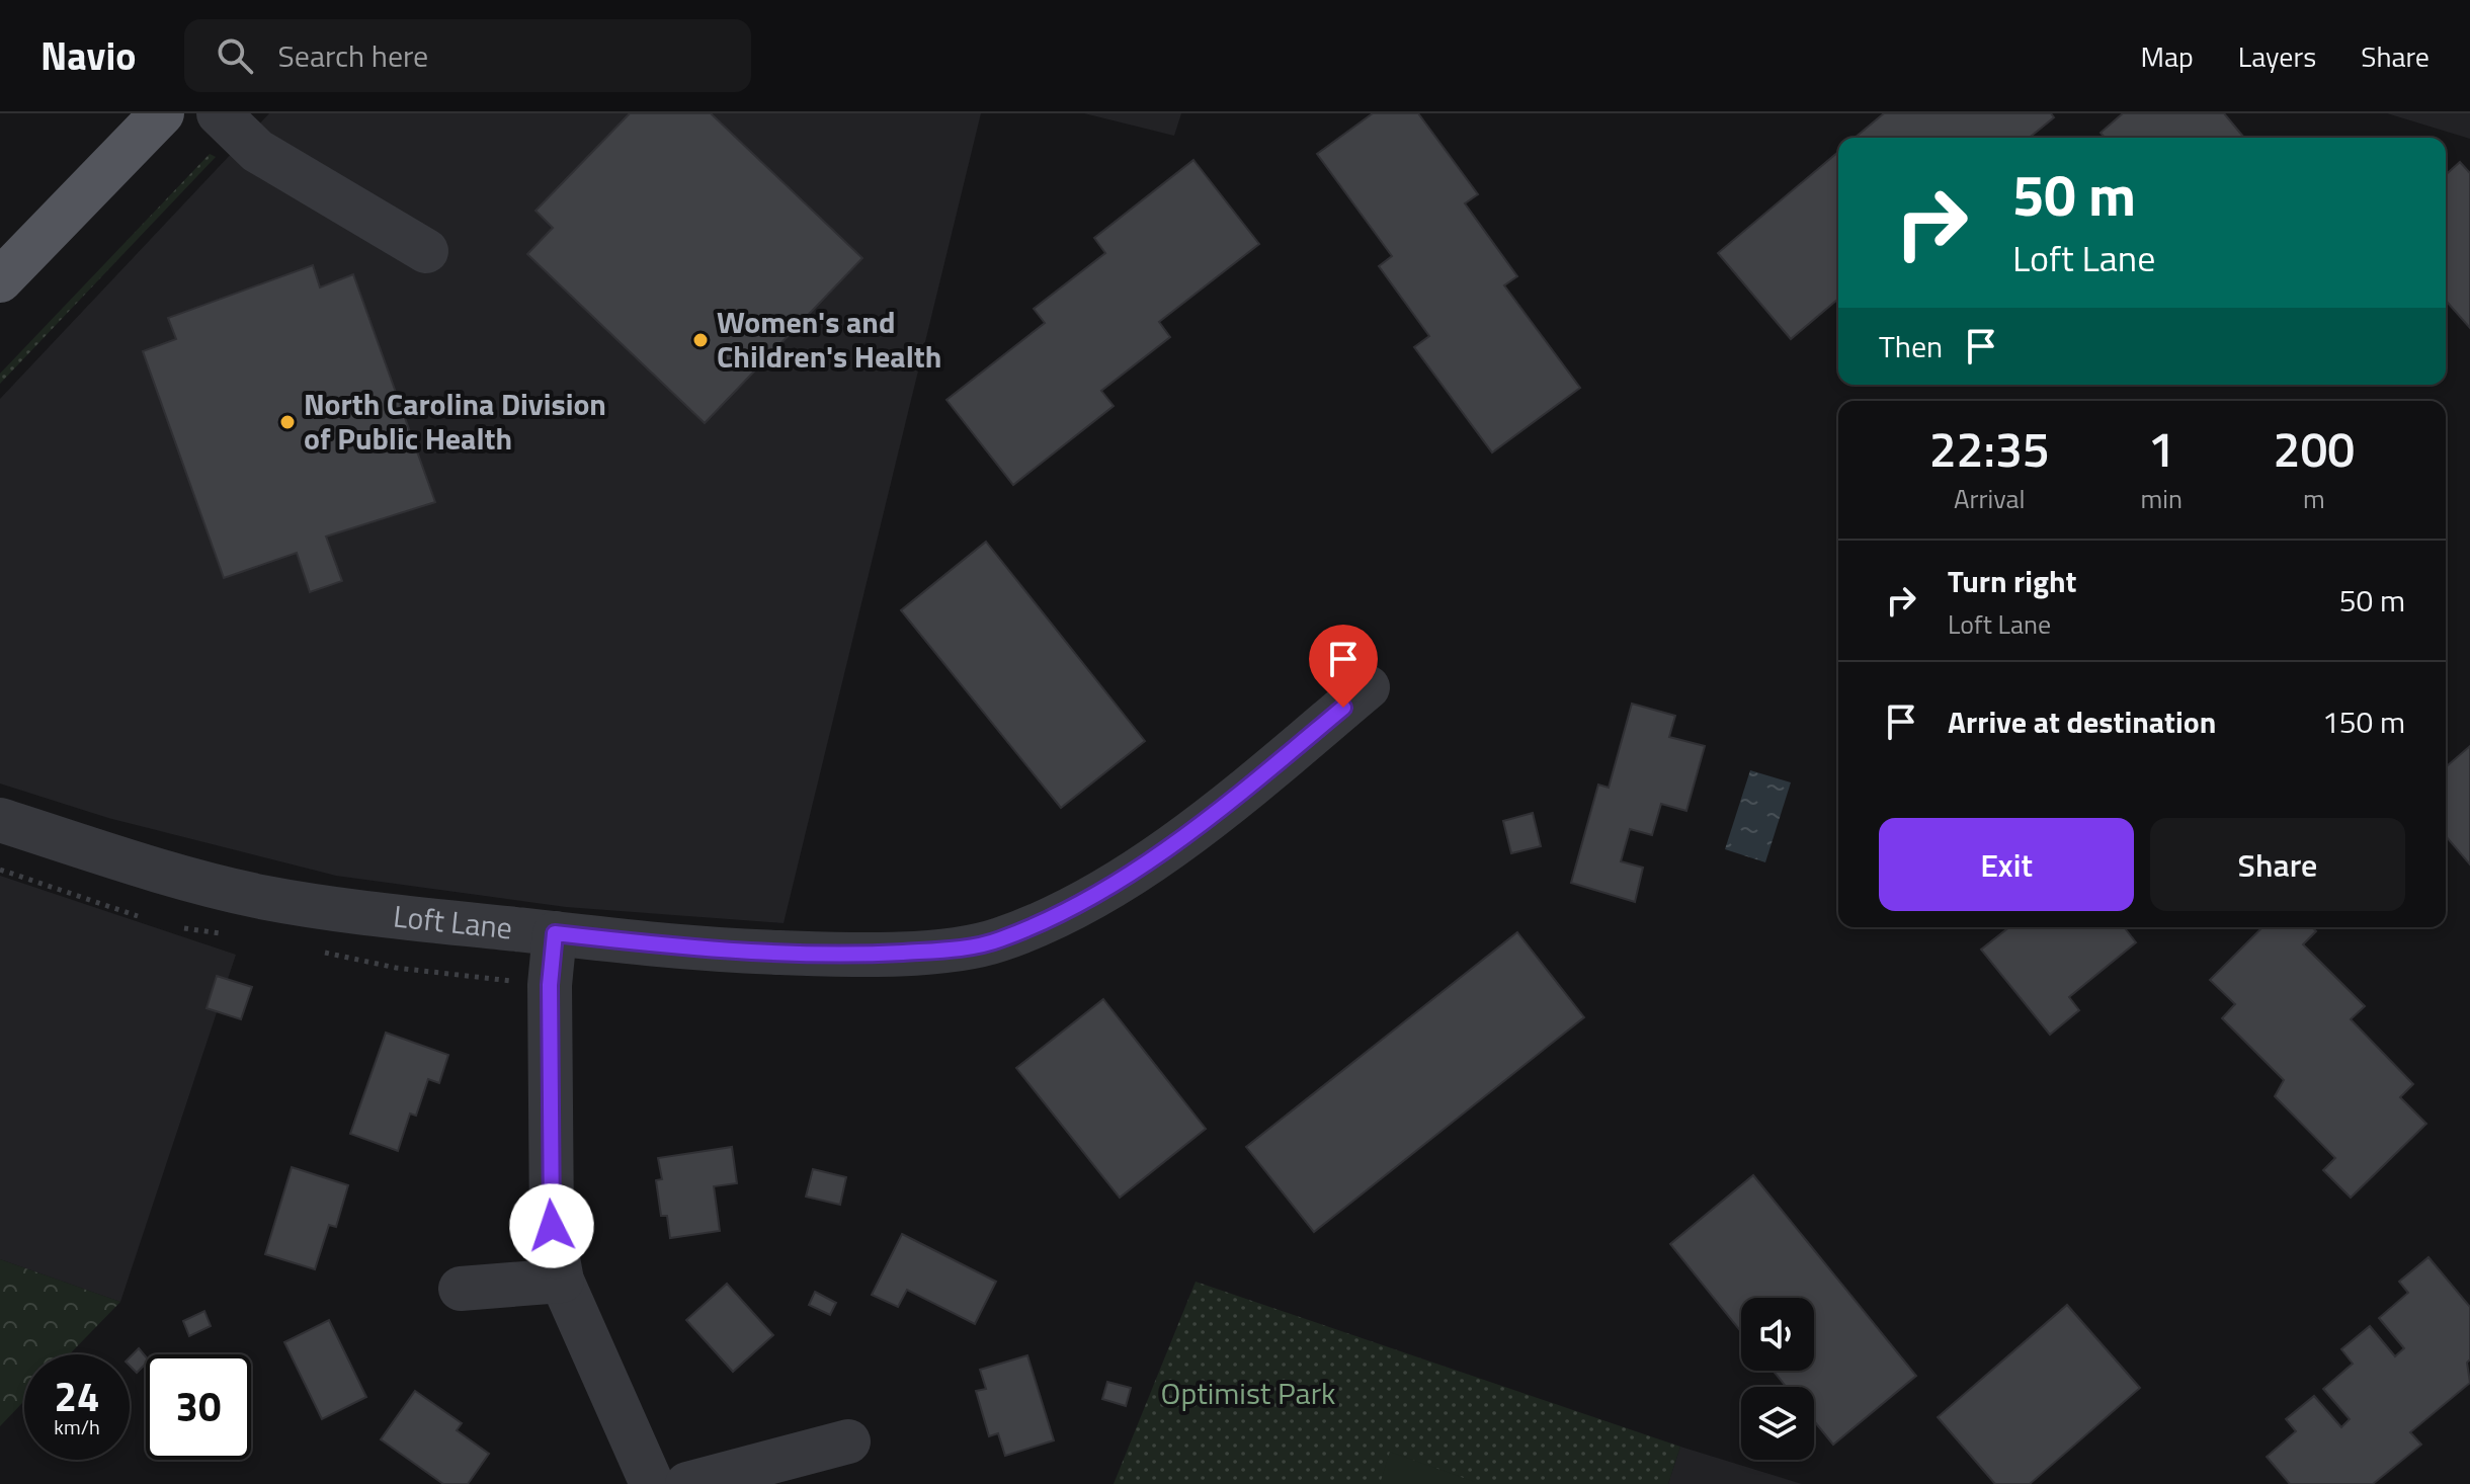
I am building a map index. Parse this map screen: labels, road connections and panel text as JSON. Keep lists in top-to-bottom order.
{
  "streets": {
    "street": ["Loft Lane"]
  },
  "parks": ["Optimist Park"],
  "places": ["Women's and Children's Health", "North Carolina Division of Public Health"],
  "page": {
    "header": "Navio",
    "search": "Search here",
    "nav": ["Map", "Layers", "Share"],
    "turn": ["50 m", "Loft Lane"],
    "then": "Then",
    "eta": [
      "22:35",
      "Arrival",
      "1",
      "min",
      "200",
      "m"
    ],
    "list": [
      {
        "name": "Turn right",
        "note": "Loft Lane",
        "value": "50 m"
      },
      {
        "name": "Arrive at destination",
        "value": "150 m"
      }
    ],
    "buttons": ["Exit", "Share"],
    "speed": "24 km/h",
    "limit": "30"
  }
}
